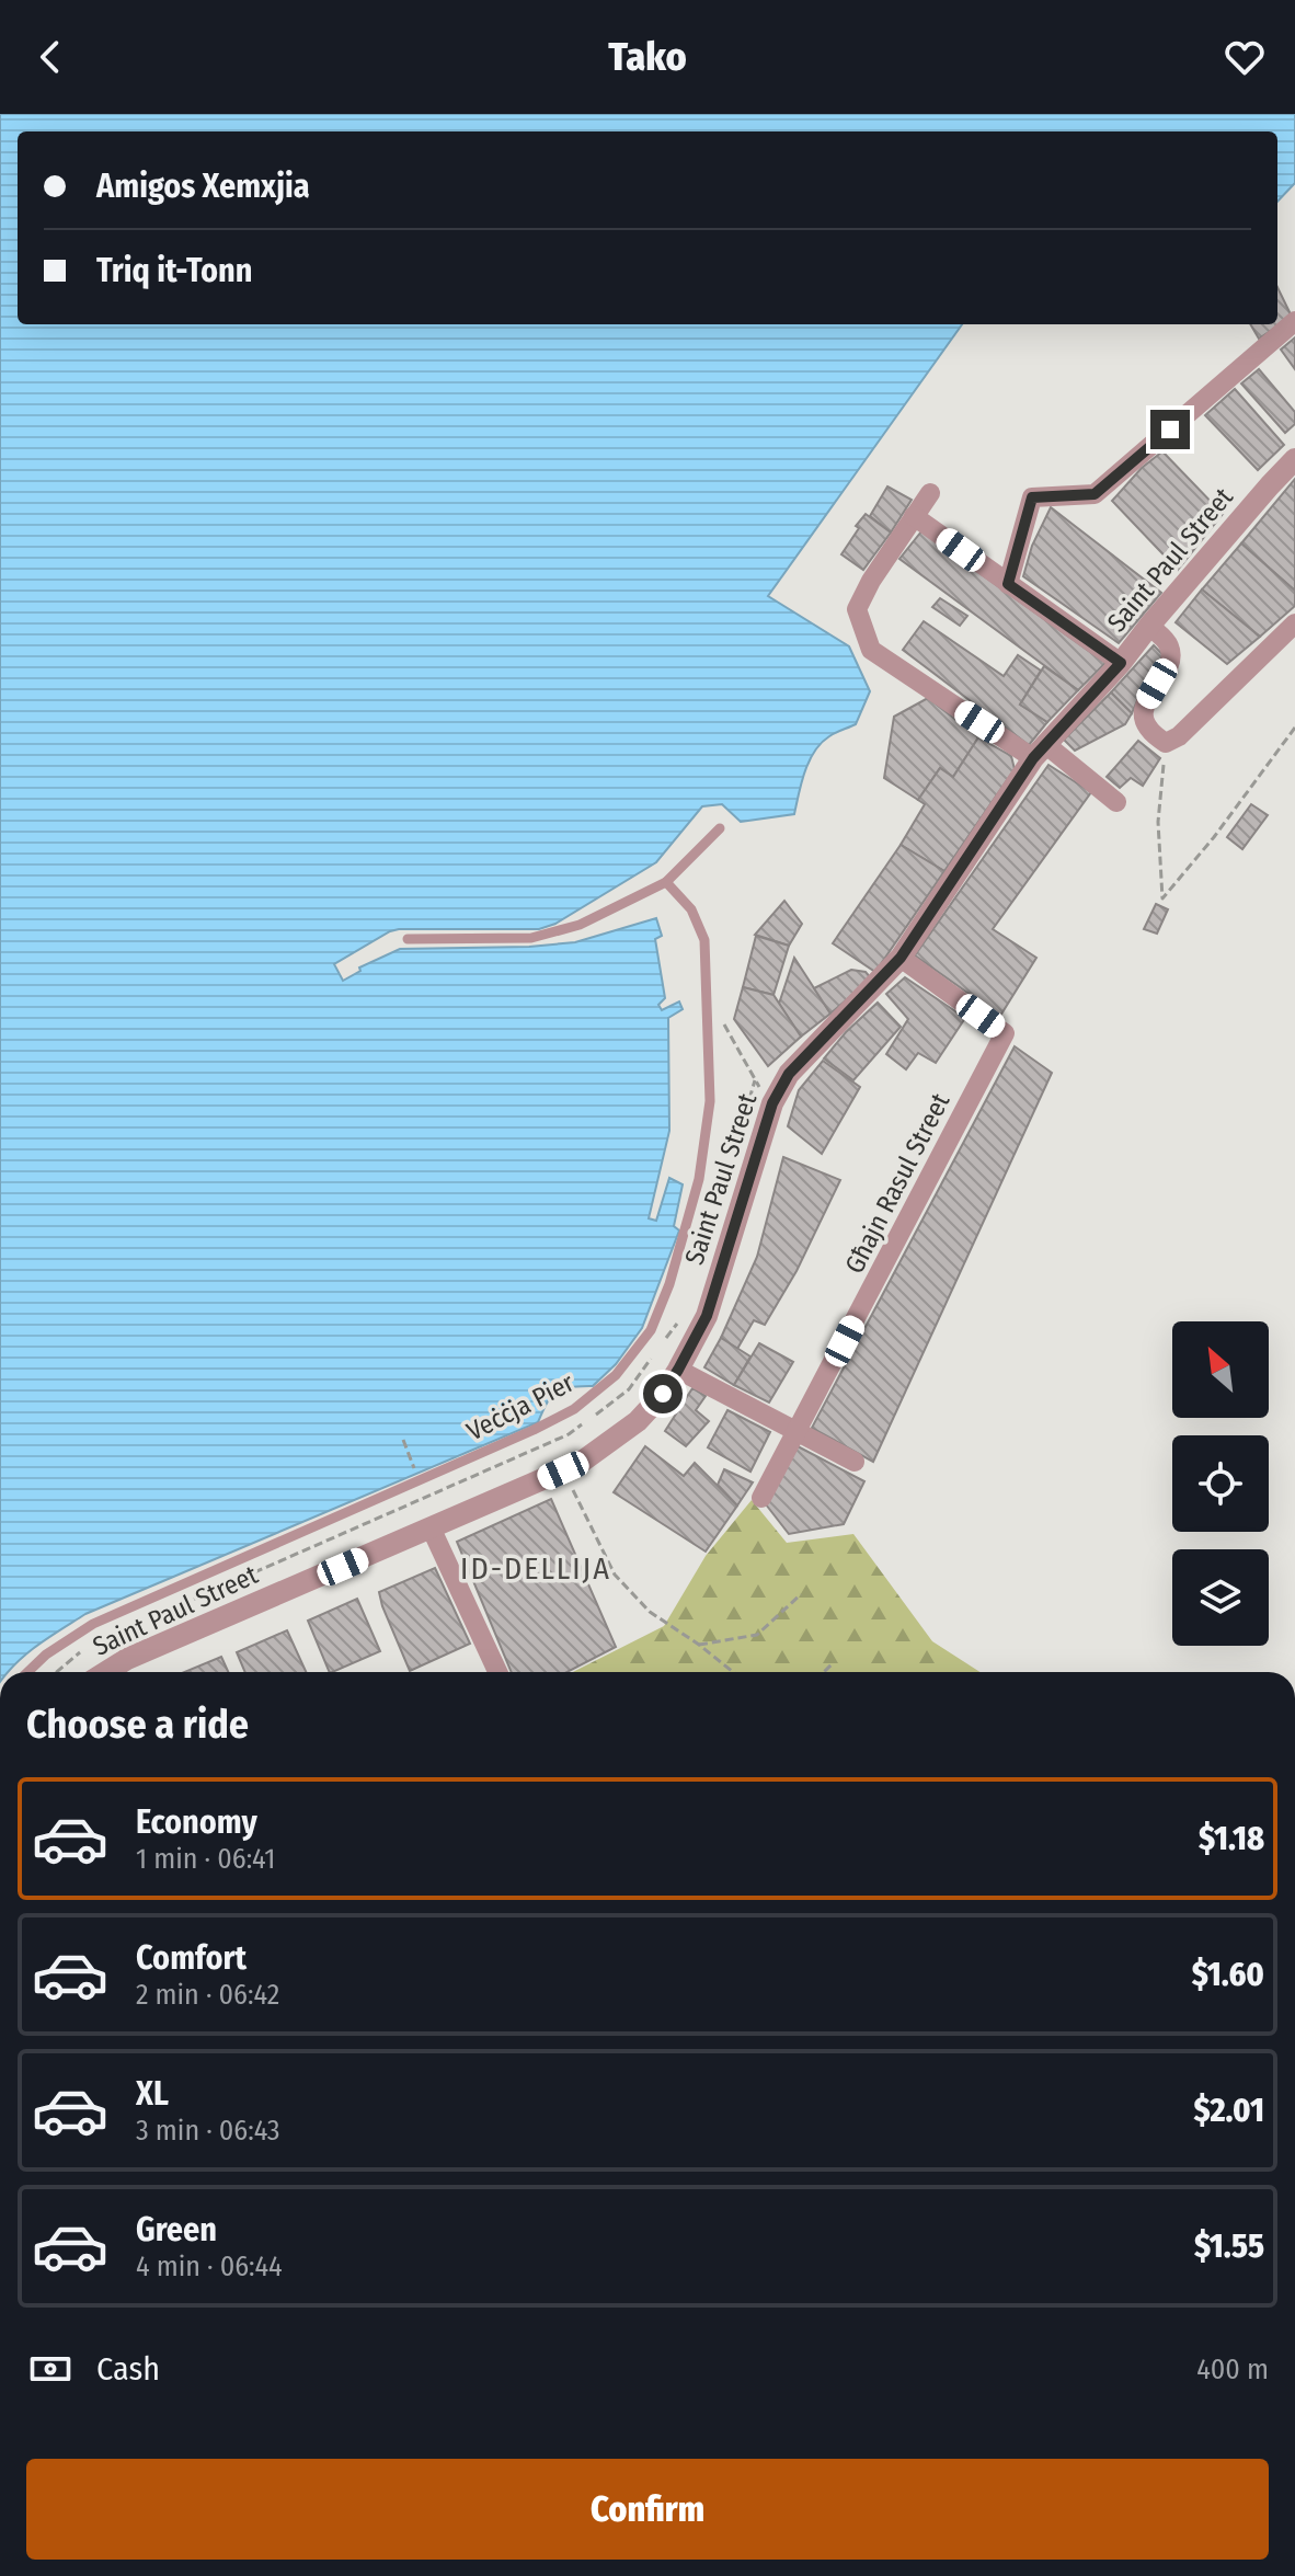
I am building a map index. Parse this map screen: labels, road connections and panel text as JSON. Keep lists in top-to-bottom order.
{
  "streets": {
    "street": ["Saint Paul Street", "Għajn Rasul Street"],
    "lane": ["Veċċja Pier"]
  },
  "crossings": [
    ["Saint Paul Street", "Għajn Rasul Street"]
  ],
  "districts": ["ID-DELLIJA"],
  "north": "top left",
  "page": {
    "header": "Tako",
    "banner": ["Amigos Xemxjia", "Triq it-Tonn"],
    "heading": "Choose a ride",
    "list": [
      {
        "name": "Economy",
        "note": "1 min · 06:41",
        "value": "$1.18"
      },
      {
        "name": "Comfort",
        "note": "2 min · 06:42",
        "value": "$1.60"
      },
      {
        "name": "XL",
        "note": "3 min · 06:43",
        "value": "$2.01"
      },
      {
        "name": "Green",
        "note": "4 min · 06:44",
        "value": "$1.55"
      }
    ],
    "pay": ["Cash", "400 m"],
    "buttons": "Confirm"
  }
}
